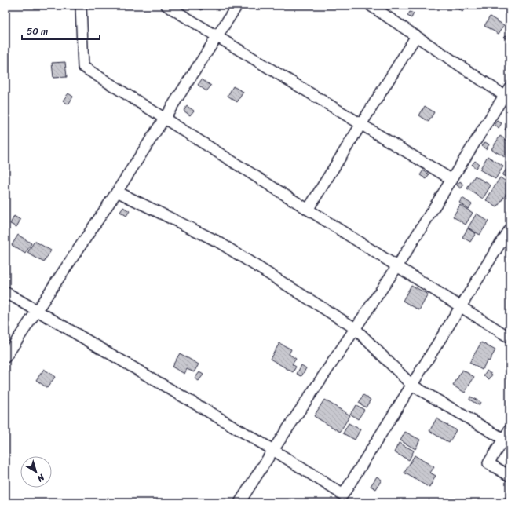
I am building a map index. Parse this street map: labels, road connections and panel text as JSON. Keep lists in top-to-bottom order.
{
  "scale_bar": "50 m",
  "north": "bottom right"
}
